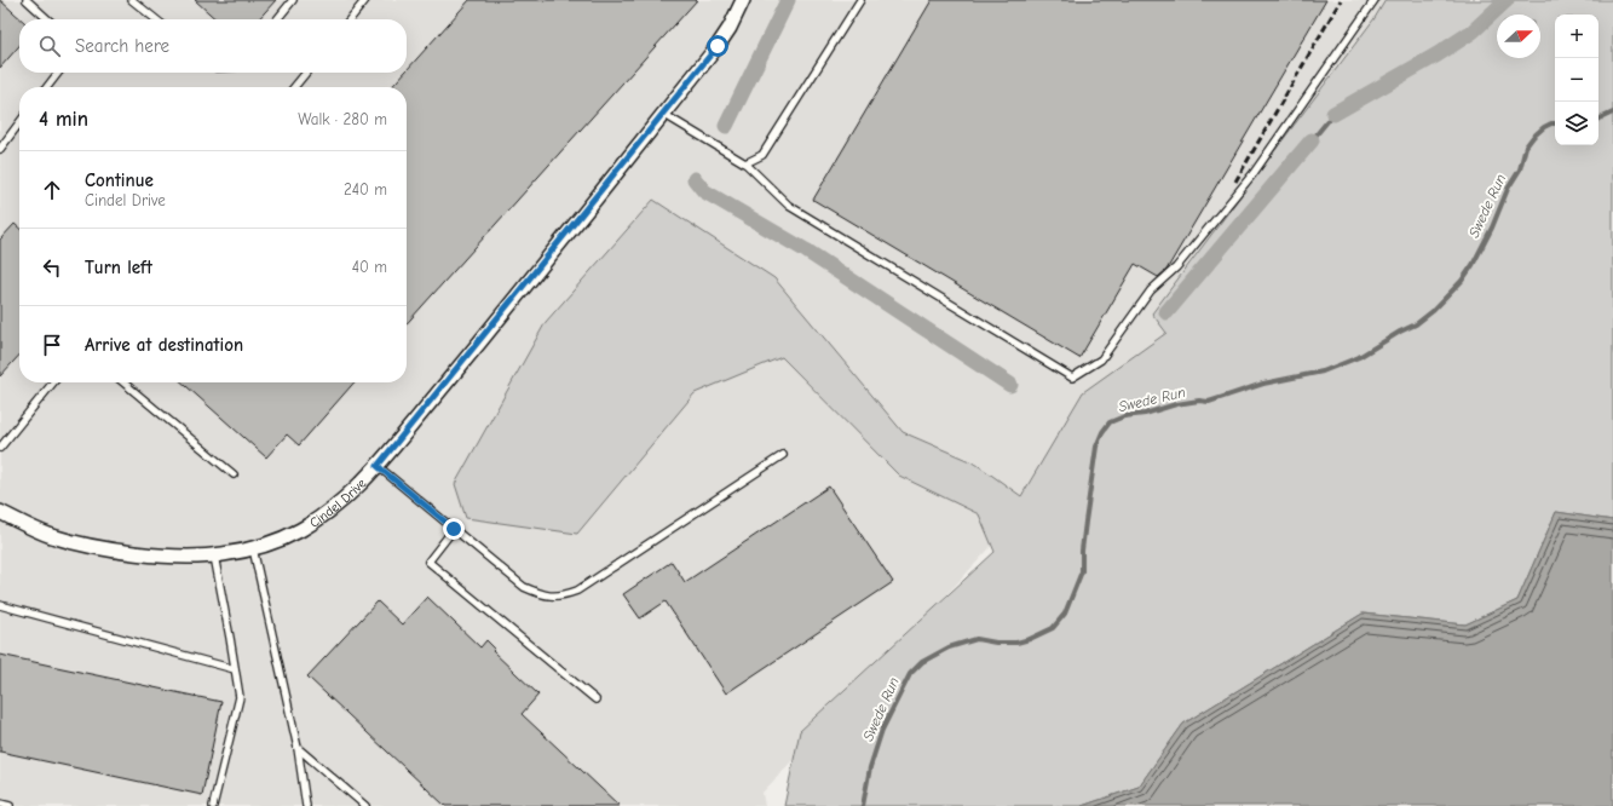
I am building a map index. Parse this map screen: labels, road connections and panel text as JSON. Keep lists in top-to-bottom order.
{
  "streets": {
    "street": ["Cindel Drive"]
  },
  "water": ["Swede Run"],
  "north": "right",
  "page": {
    "map_buttons": ["+", "−"],
    "search": "Search here",
    "heading": ["4 min", "Walk · 280 m"],
    "list": [
      ["Continue", "Cindel Drive", "240 m"],
      ["Turn left", "40 m"],
      "Arrive at destination"
    ]
  }
}
